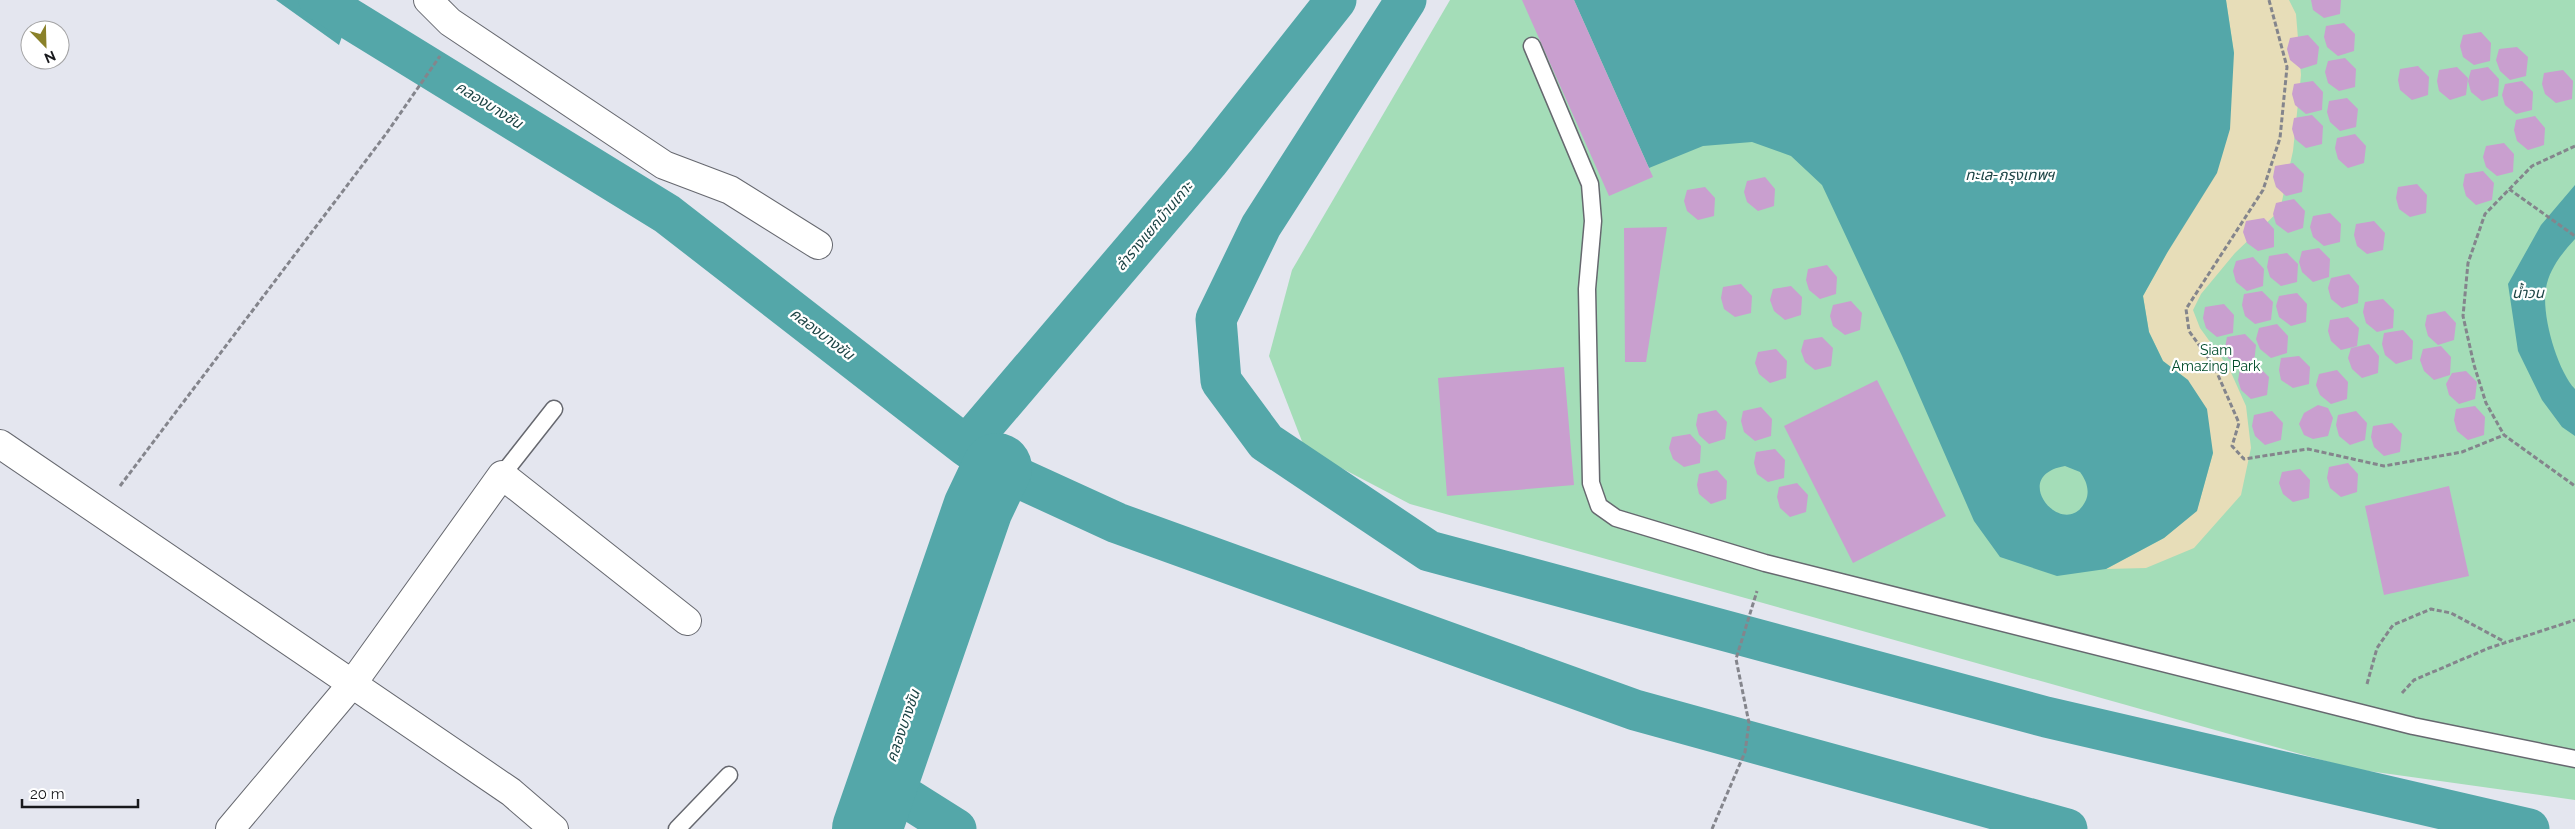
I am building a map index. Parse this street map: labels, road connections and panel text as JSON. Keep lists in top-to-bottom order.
{
  "water": [
    "คลองบางชัน",
    "ทะเล-กรุงเทพฯ",
    "ลำรางแยกบ้านเกาะ",
    "น้ำวน"
  ],
  "parks": ["Siam Amazing Park"],
  "scale_bar": "20 m",
  "north": "bottom right"
}
